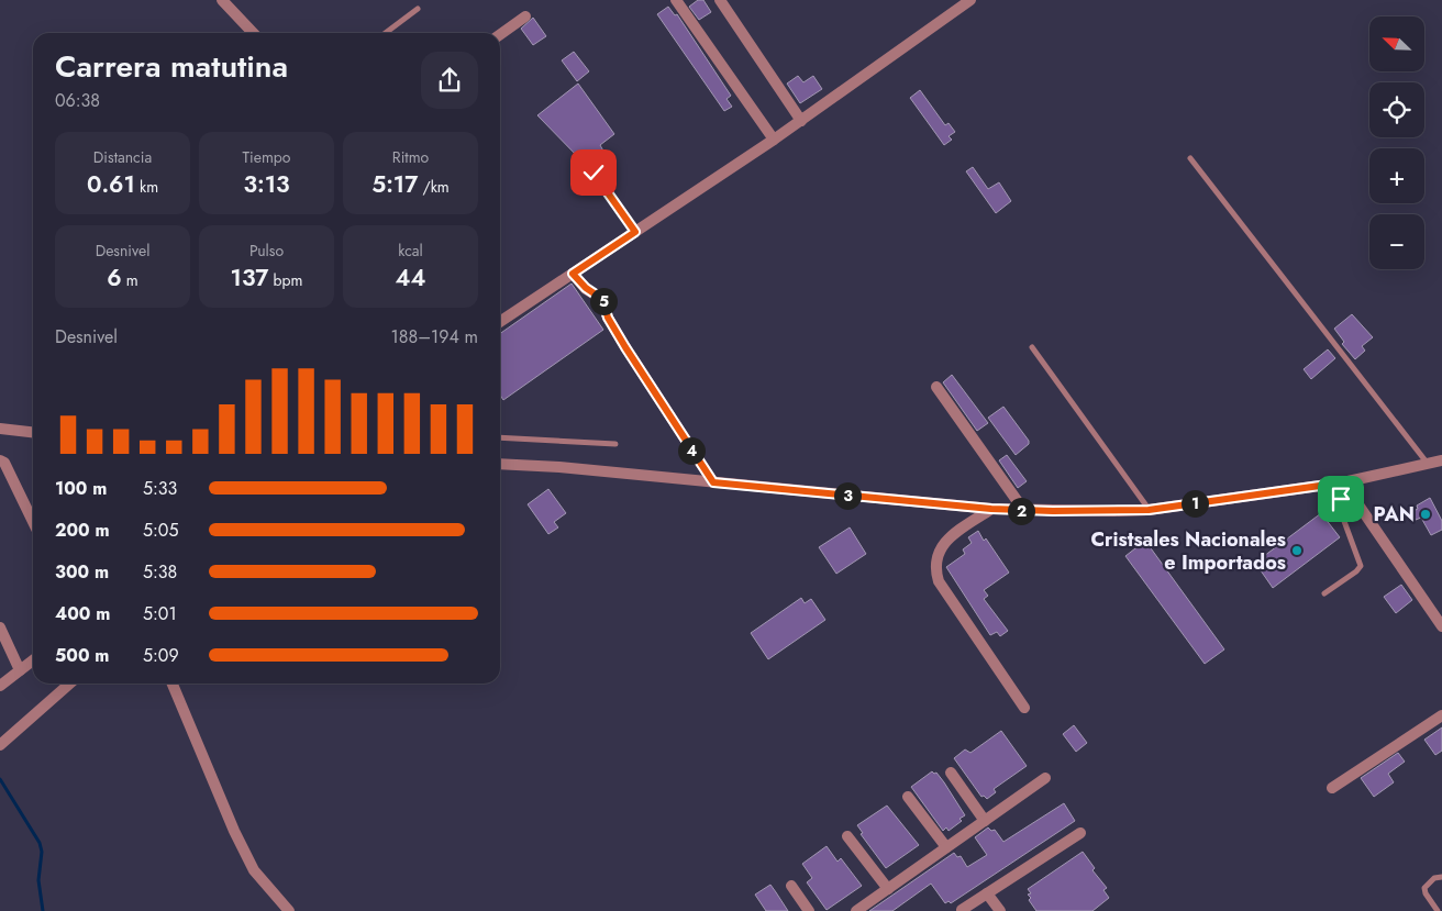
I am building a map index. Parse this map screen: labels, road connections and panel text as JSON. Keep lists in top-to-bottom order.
{
  "places": ["PAN", "Cristsales Nacionales e Importados"],
  "north": "top left",
  "page": {
    "map_buttons": ["+", "−"],
    "heading": ["Carrera matutina", "06:38"],
    "stats": [
      ["Distancia", "0.61 km"],
      ["Tiempo", "3:13"],
      ["Ritmo", "5:17 /km"],
      ["Desnivel", "6 m"],
      ["Pulso", "137 bpm"],
      ["kcal", "44"]
    ],
    "pins": [
      "5",
      "4",
      "3",
      "1",
      "2"
    ],
    "chart": ["Desnivel", "188–194 m"],
    "list": [
      {
        "name": "100 m",
        "note": "5:33"
      },
      {
        "name": "200 m",
        "note": "5:05"
      },
      {
        "name": "300 m",
        "note": "5:38"
      },
      {
        "name": "400 m",
        "note": "5:01"
      },
      {
        "name": "500 m",
        "note": "5:09"
      }
    ]
  }
}
